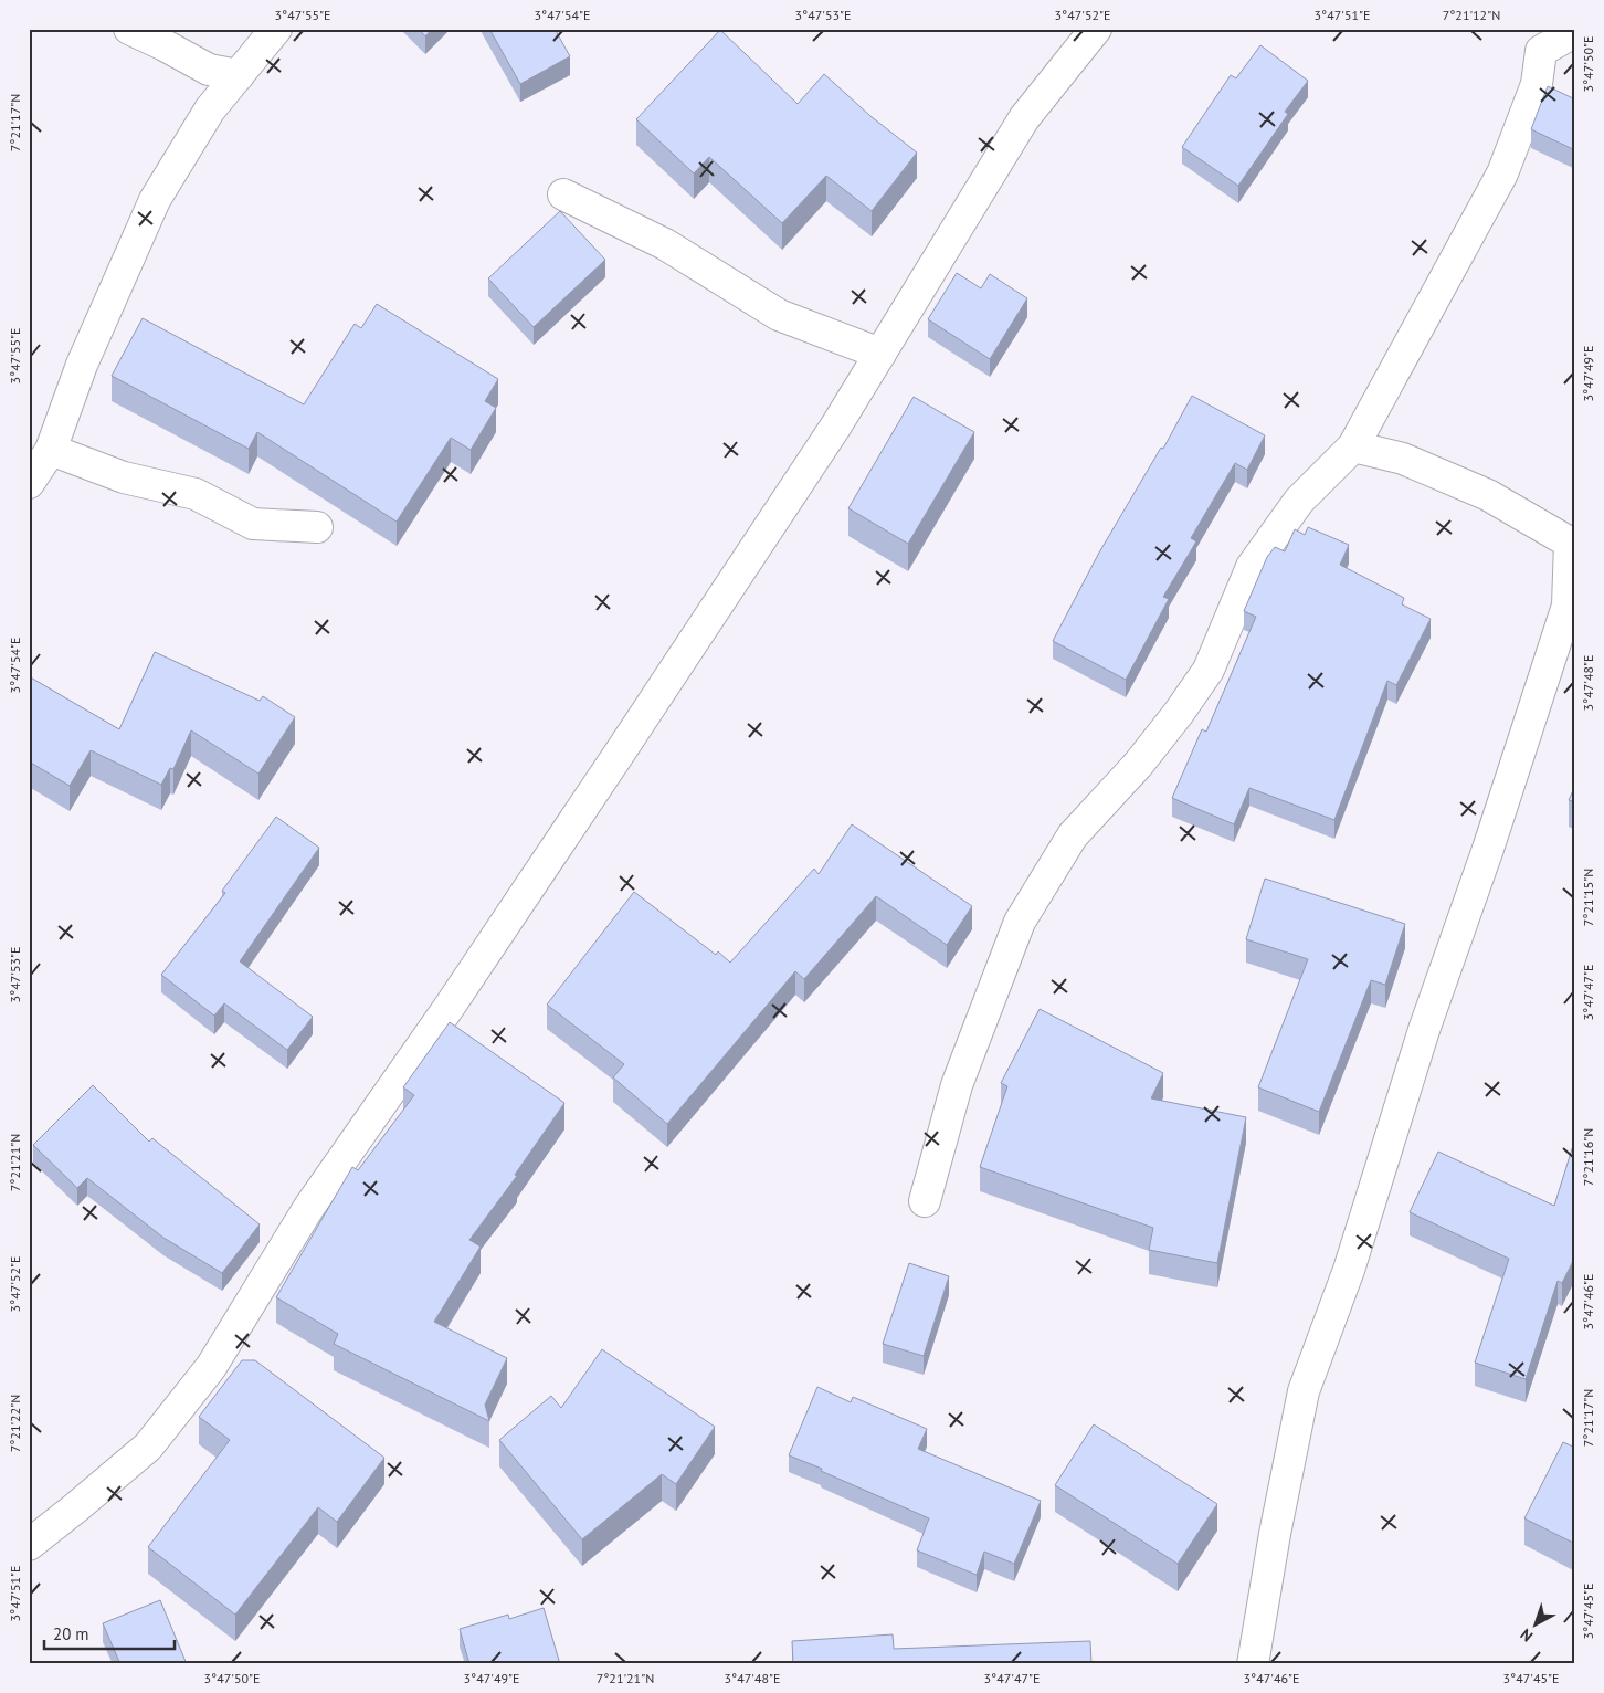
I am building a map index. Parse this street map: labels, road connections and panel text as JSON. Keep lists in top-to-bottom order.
{
  "scale_bar": "20 m",
  "north": "bottom left",
  "coordinates": [
    "3°47'55\"E",
    "3°47'54\"E",
    "3°47'53\"E",
    "3°47'52\"E",
    "3°47'51\"E",
    "7°21'12\"N",
    "3°47'50\"E",
    "7°21'17\"N",
    "3°47'49\"E",
    "3°47'48\"E",
    "7°21'15\"N",
    "3°47'47\"E",
    "7°21'16\"N",
    "7°21'21\"N",
    "3°47'46\"E",
    "7°21'22\"N",
    "3°47'45\"E"
  ]
}
